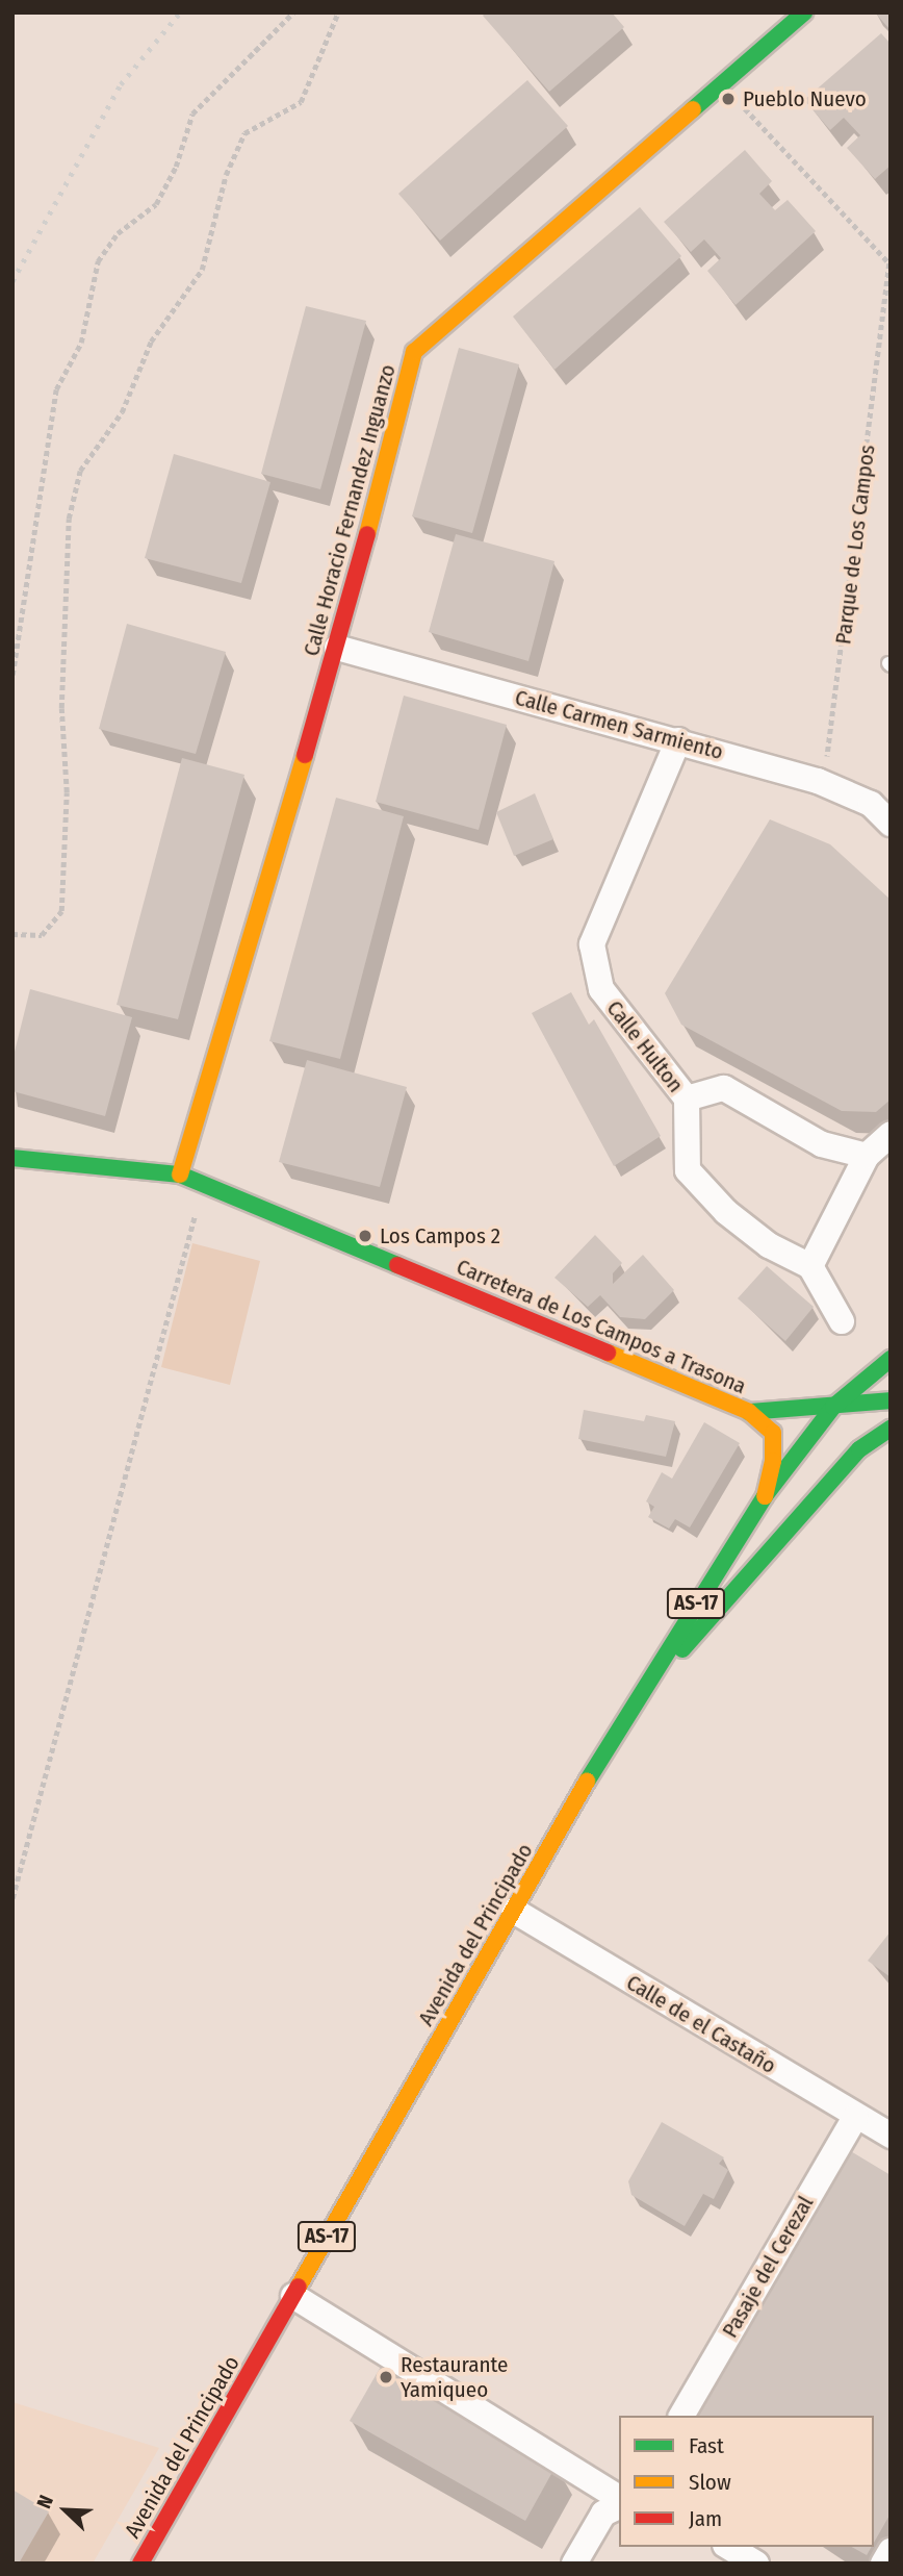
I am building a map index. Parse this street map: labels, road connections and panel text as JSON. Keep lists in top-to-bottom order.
{
  "streets": {
    "street": [
      "Calle Horacio Fernandez Inguanzo",
      "Calle Carmen Sarmiento",
      "Calle Hulton",
      "Carretera de Los Campos a Trasona",
      "AS-17",
      "Avenida del Principado",
      "Calle de el Castaño",
      "Pasaje del Cerezal"
    ],
    "path": ["Parque de Los Campos"]
  },
  "crossings": [
    ["Calle Horacio Fernandez Inguanzo", "Parque de Los Campos"],
    ["Calle Horacio Fernandez Inguanzo", "Calle Carmen Sarmiento"],
    ["Calle Horacio Fernandez Inguanzo", "Carretera de Los Campos a Trasona"],
    ["Parque de Los Campos", "Calle Carmen Sarmiento"],
    ["Calle Carmen Sarmiento", "Calle Hulton"],
    ["Carretera de Los Campos a Trasona", "Avenida del Principado"],
    ["Avenida del Principado", "Calle de el Castaño"],
    ["Calle de el Castaño", "Pasaje del Cerezal"]
  ],
  "places": ["Pueblo Nuevo", "Los Campos 2", "Restaurante Yamiqueo"],
  "legend": ["Fast", "Slow", "Jam"],
  "north": "top left"
}
